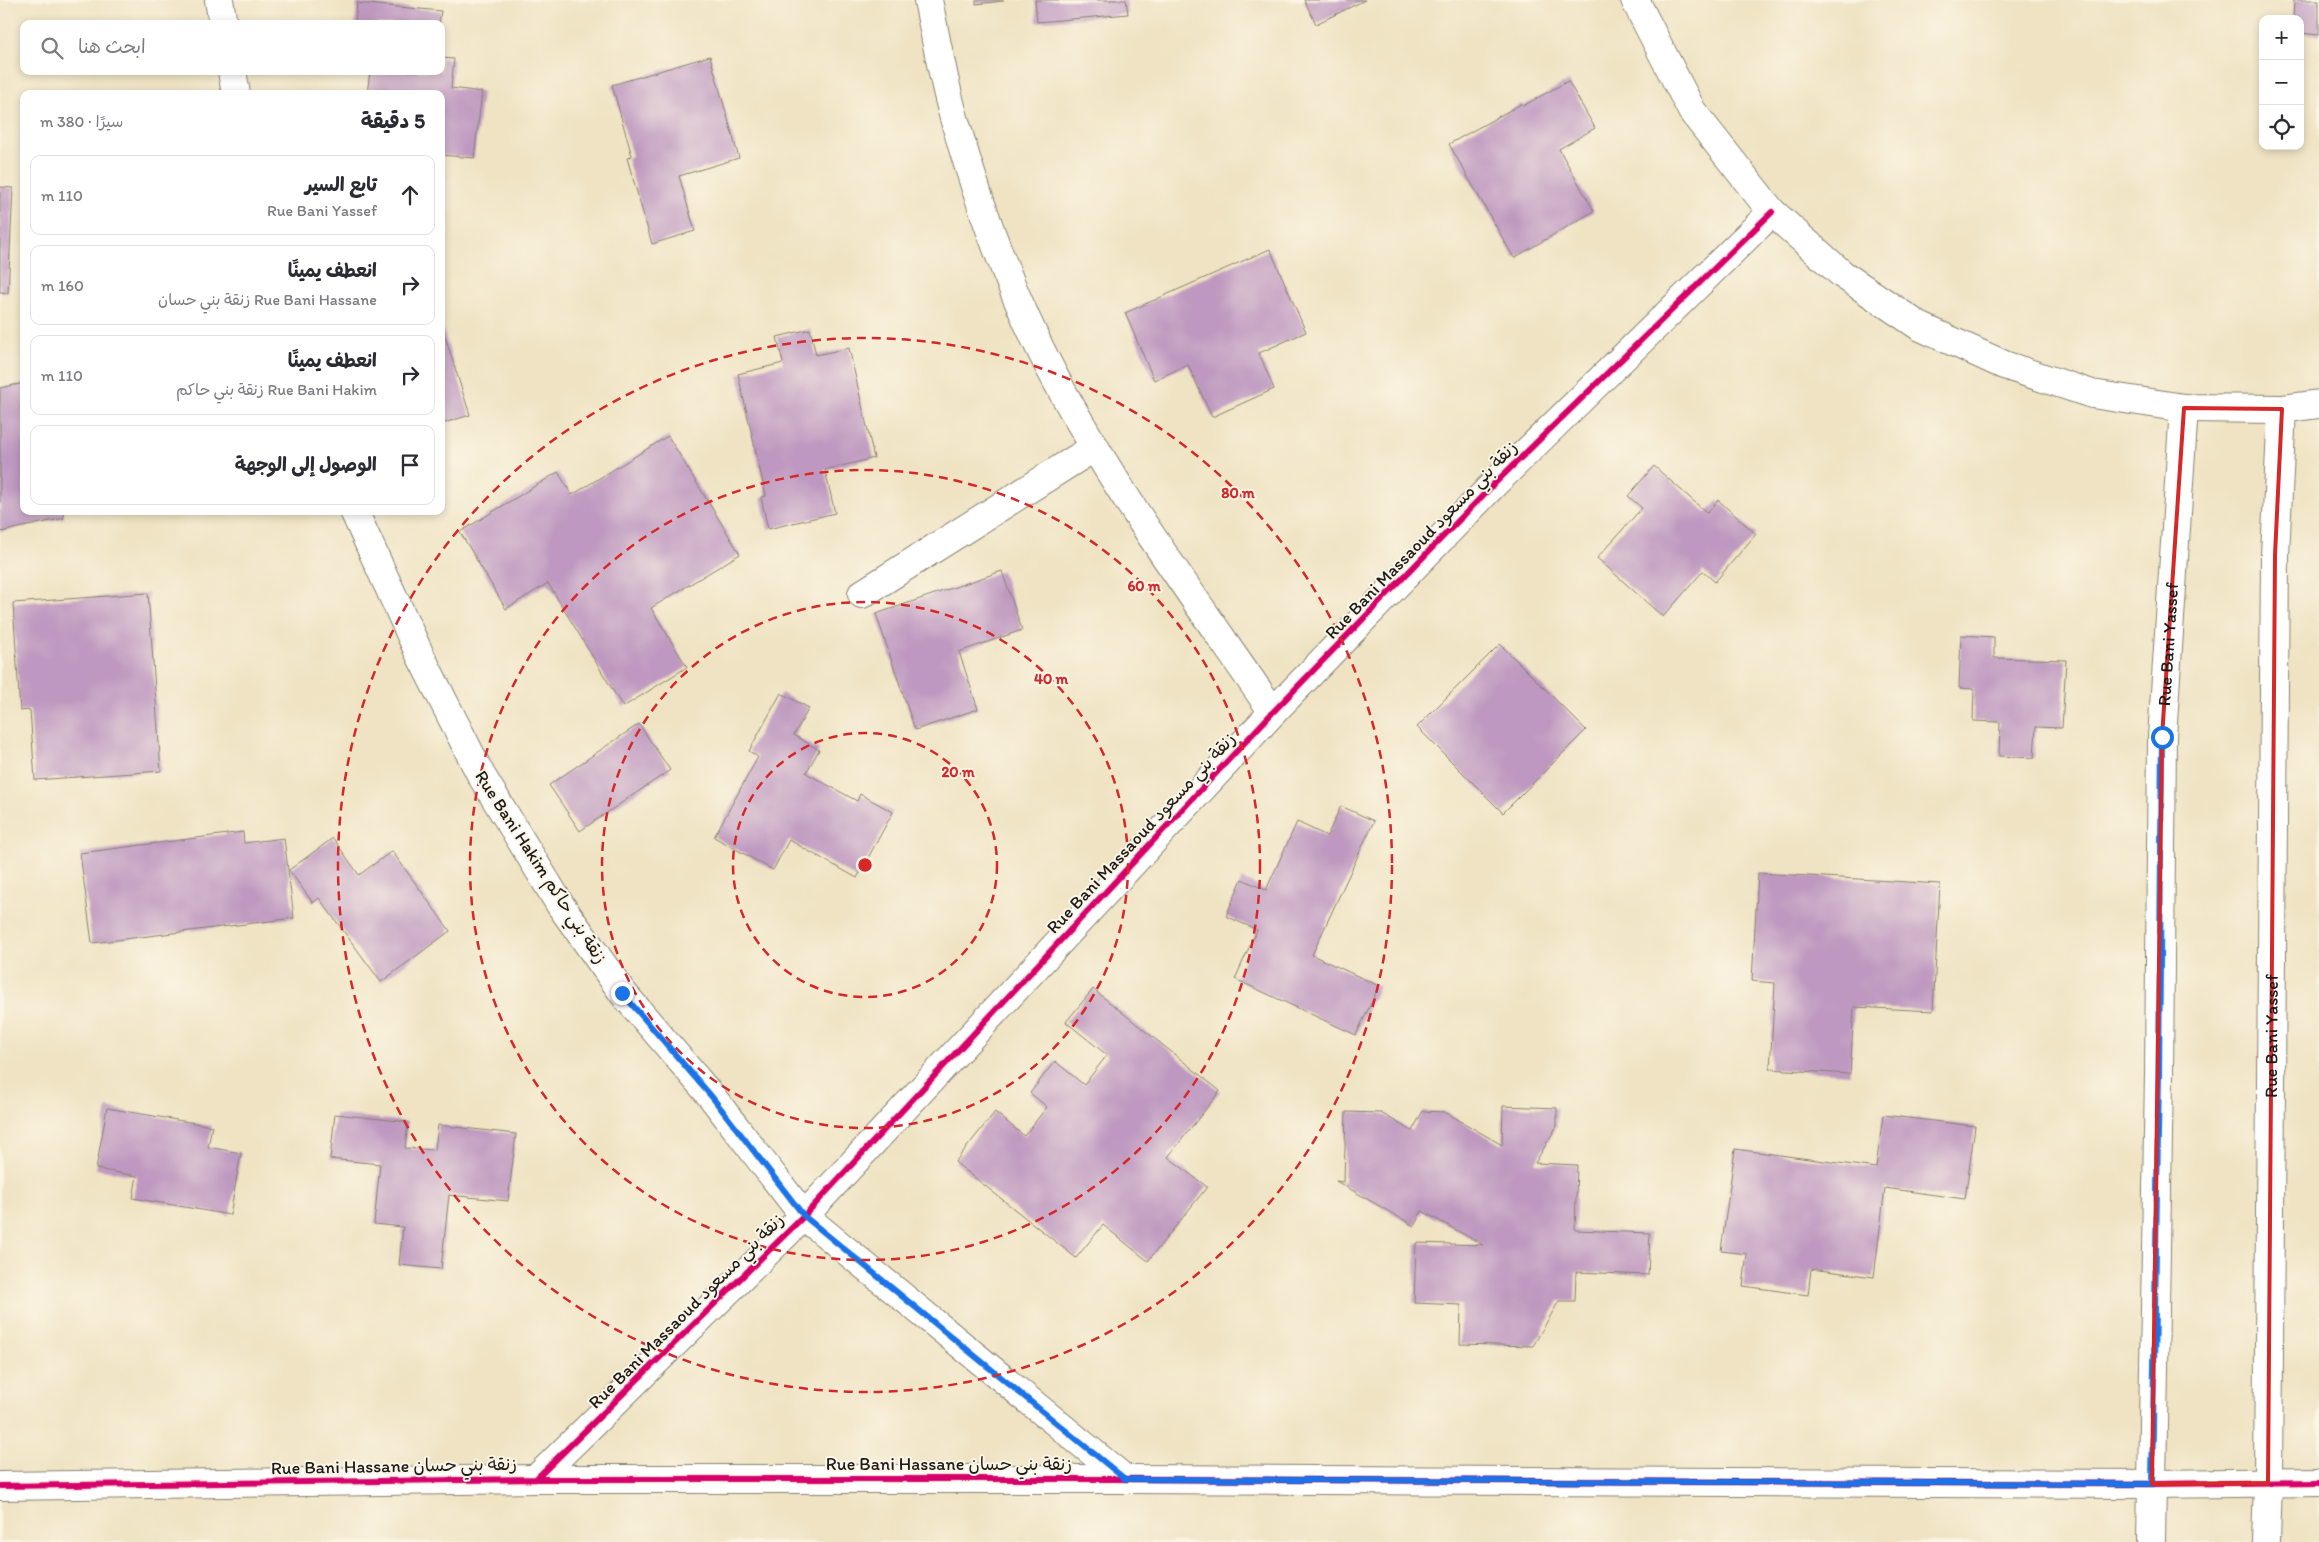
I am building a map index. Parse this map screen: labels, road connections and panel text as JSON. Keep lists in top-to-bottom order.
{
  "streets": {
    "street": [
      "Rue Bani Massaoud زنقة بني مسعود",
      "Rue Bani Yassef",
      "Rue Bani Hakim زنقة بني حاكم",
      "Rue Bani Hassane زنقة بني حسان"
    ]
  },
  "crossings": [
    ["Rue Bani Massaoud زنقة بني مسعود", "Rue Bani Hakim زنقة بني حاكم"],
    ["Rue Bani Massaoud زنقة بني مسعود", "Rue Bani Hassane زنقة بني حسان"],
    ["Rue Bani Yassef", "Rue Bani Hassane زنقة بني حسان"],
    ["Rue Bani Hakim زنقة بني حاكم", "Rue Bani Hassane زنقة بني حسان"]
  ],
  "page": {
    "map_buttons": ["+", "−"],
    "search": "ابحث هنا",
    "heading": ["5 دقيقة", "سيرًا · 380 m"],
    "list": [
      ["تابع السير", "Rue Bani Yassef", "110 m"],
      ["انعطف يمينًا", "Rue Bani Hassane زنقة بني حسان", "160 m"],
      ["انعطف يمينًا", "Rue Bani Hakim زنقة بني حاكم", "110 m"],
      "الوصول إلى الوجهة"
    ]
  },
  "rings": [
    "80 m",
    "60 m",
    "40 m",
    "20 m"
  ]
}
